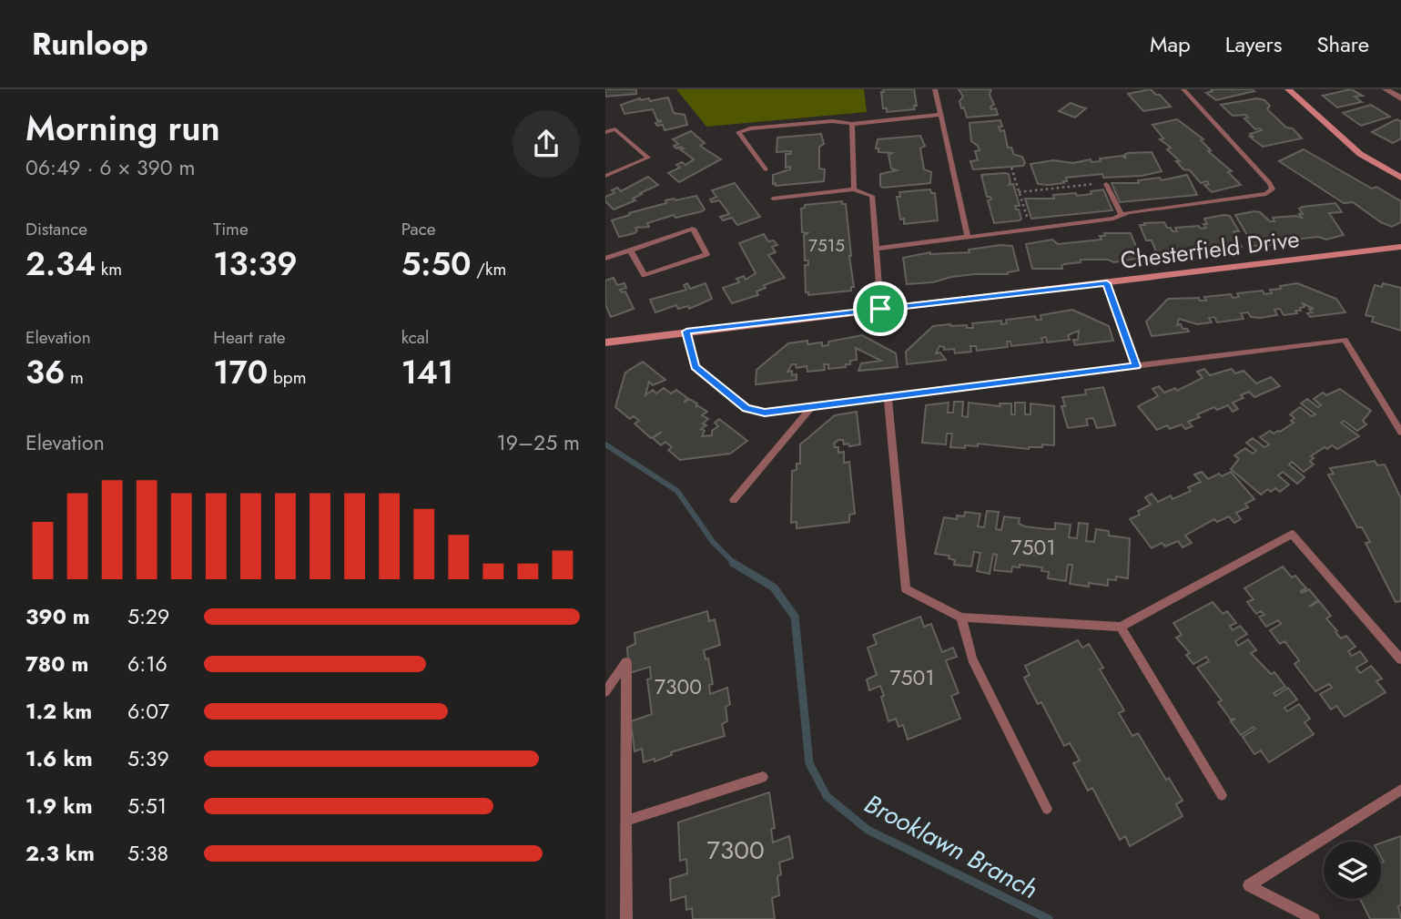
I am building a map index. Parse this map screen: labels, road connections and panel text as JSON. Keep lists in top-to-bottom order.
{
  "streets": {
    "street": ["Chesterfield Drive"]
  },
  "water": ["Brooklawn Branch"],
  "house_numbers": [
    "7515",
    "7501",
    "7501",
    "7300",
    "7300"
  ],
  "page": {
    "header": "Runloop",
    "nav": ["Map", "Layers", "Share"],
    "heading": ["Morning run", "06:49 · 6 × 390 m"],
    "stats": [
      ["Distance", "2.34 km"],
      ["Time", "13:39"],
      ["Pace", "5:50 /km"],
      ["Elevation", "36 m"],
      ["Heart rate", "170 bpm"],
      ["kcal", "141"]
    ],
    "chart": ["Elevation", "19–25 m"],
    "list": [
      {
        "name": "390 m",
        "note": "5:29"
      },
      {
        "name": "780 m",
        "note": "6:16"
      },
      {
        "name": "1.2 km",
        "note": "6:07"
      },
      {
        "name": "1.6 km",
        "note": "5:39"
      },
      {
        "name": "1.9 km",
        "note": "5:51"
      },
      {
        "name": "2.3 km",
        "note": "5:38"
      }
    ]
  }
}
